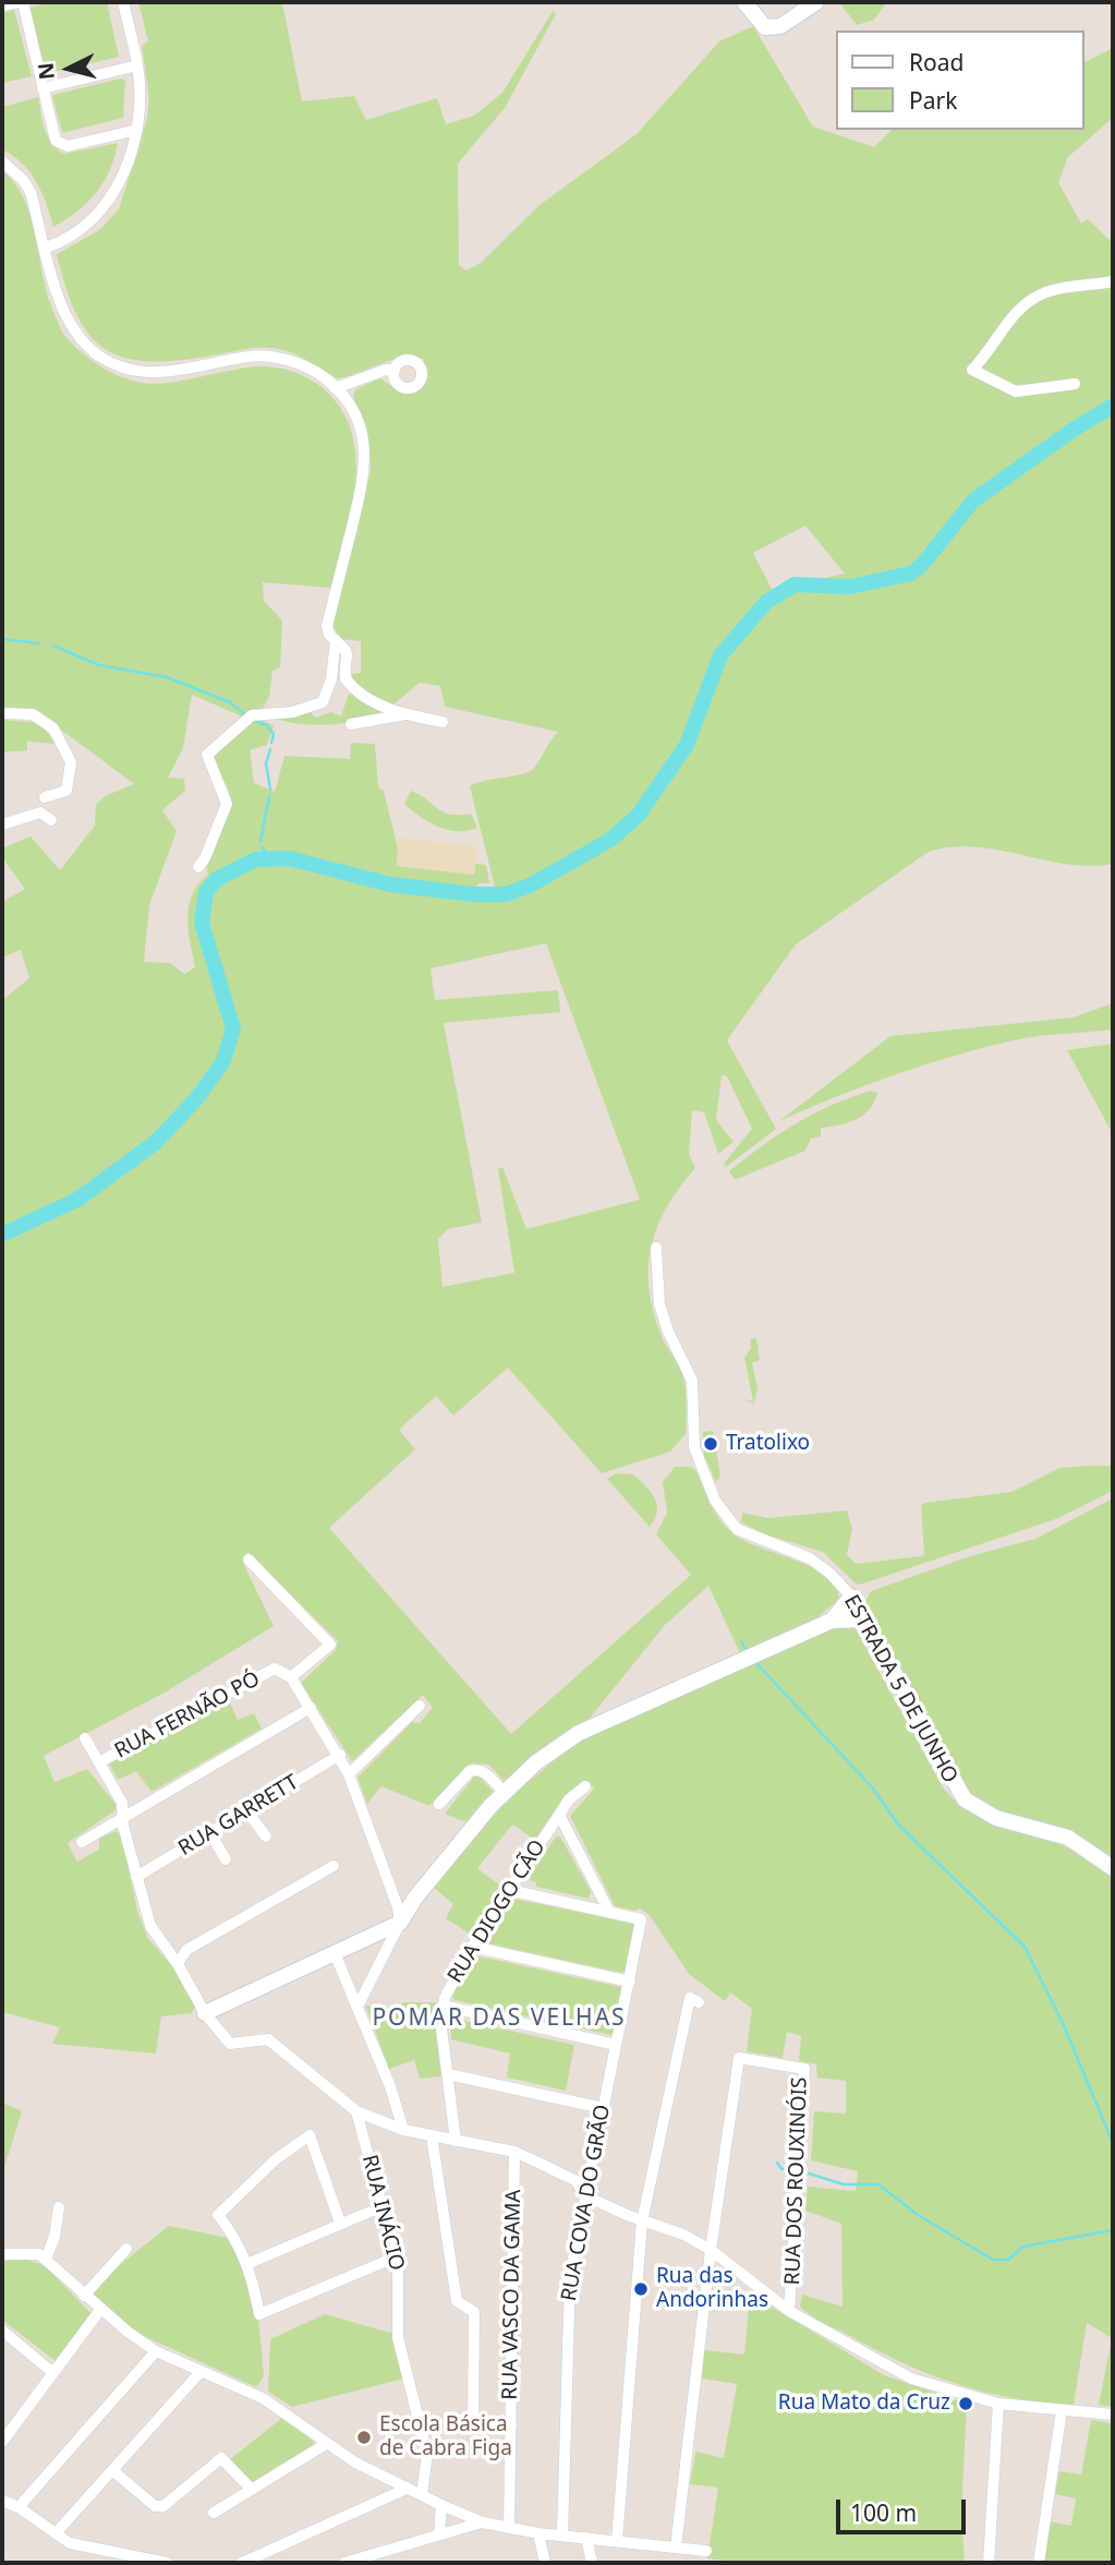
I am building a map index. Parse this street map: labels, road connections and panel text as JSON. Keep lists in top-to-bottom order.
{
  "streets": {
    "street": [
      "ESTRADA 5 DE JUNHO",
      "RUA FERNÃO PÓ",
      "RUA GARRETT",
      "RUA DIOGO CÃO",
      "RUA DOS ROUXINÓIS",
      "RUA COVA DO GRÃO",
      "RUA INÁCIO",
      "RUA VASCO DA GAMA"
    ]
  },
  "districts": ["POMAR DAS VELHAS"],
  "places": [
    "Tratolixo",
    "Rua das Andorinhas",
    "Rua Mato da Cruz",
    "Escola Básica de Cabra Figa"
  ],
  "legend": ["Road", "Park"],
  "scale_bar": "100 m",
  "north": "left"
}
